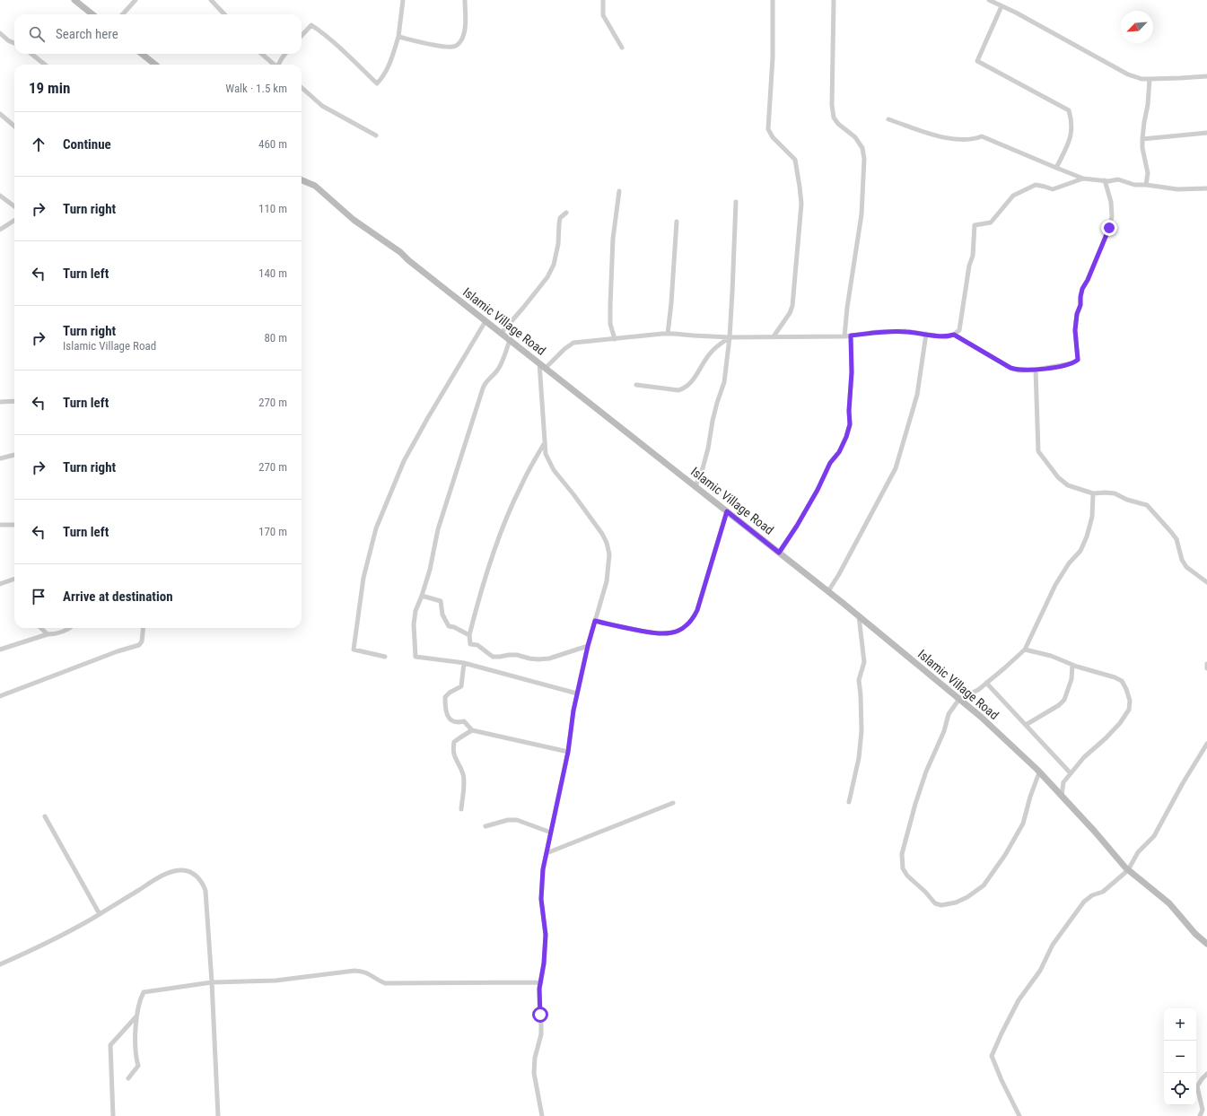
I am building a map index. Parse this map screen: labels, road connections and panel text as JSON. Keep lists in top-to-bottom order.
{
  "streets": {
    "street": ["Islamic Village Road"]
  },
  "north": "bottom left",
  "page": {
    "search": "Search here",
    "heading": ["19 min", "Walk · 1.5 km"],
    "list": [
      ["Continue", "460 m"],
      ["Turn right", "110 m"],
      ["Turn left", "140 m"],
      ["Turn right", "Islamic Village Road", "80 m"],
      ["Turn left", "270 m"],
      ["Turn right", "270 m"],
      ["Turn left", "170 m"],
      "Arrive at destination"
    ],
    "map_buttons": ["+", "−"]
  }
}
